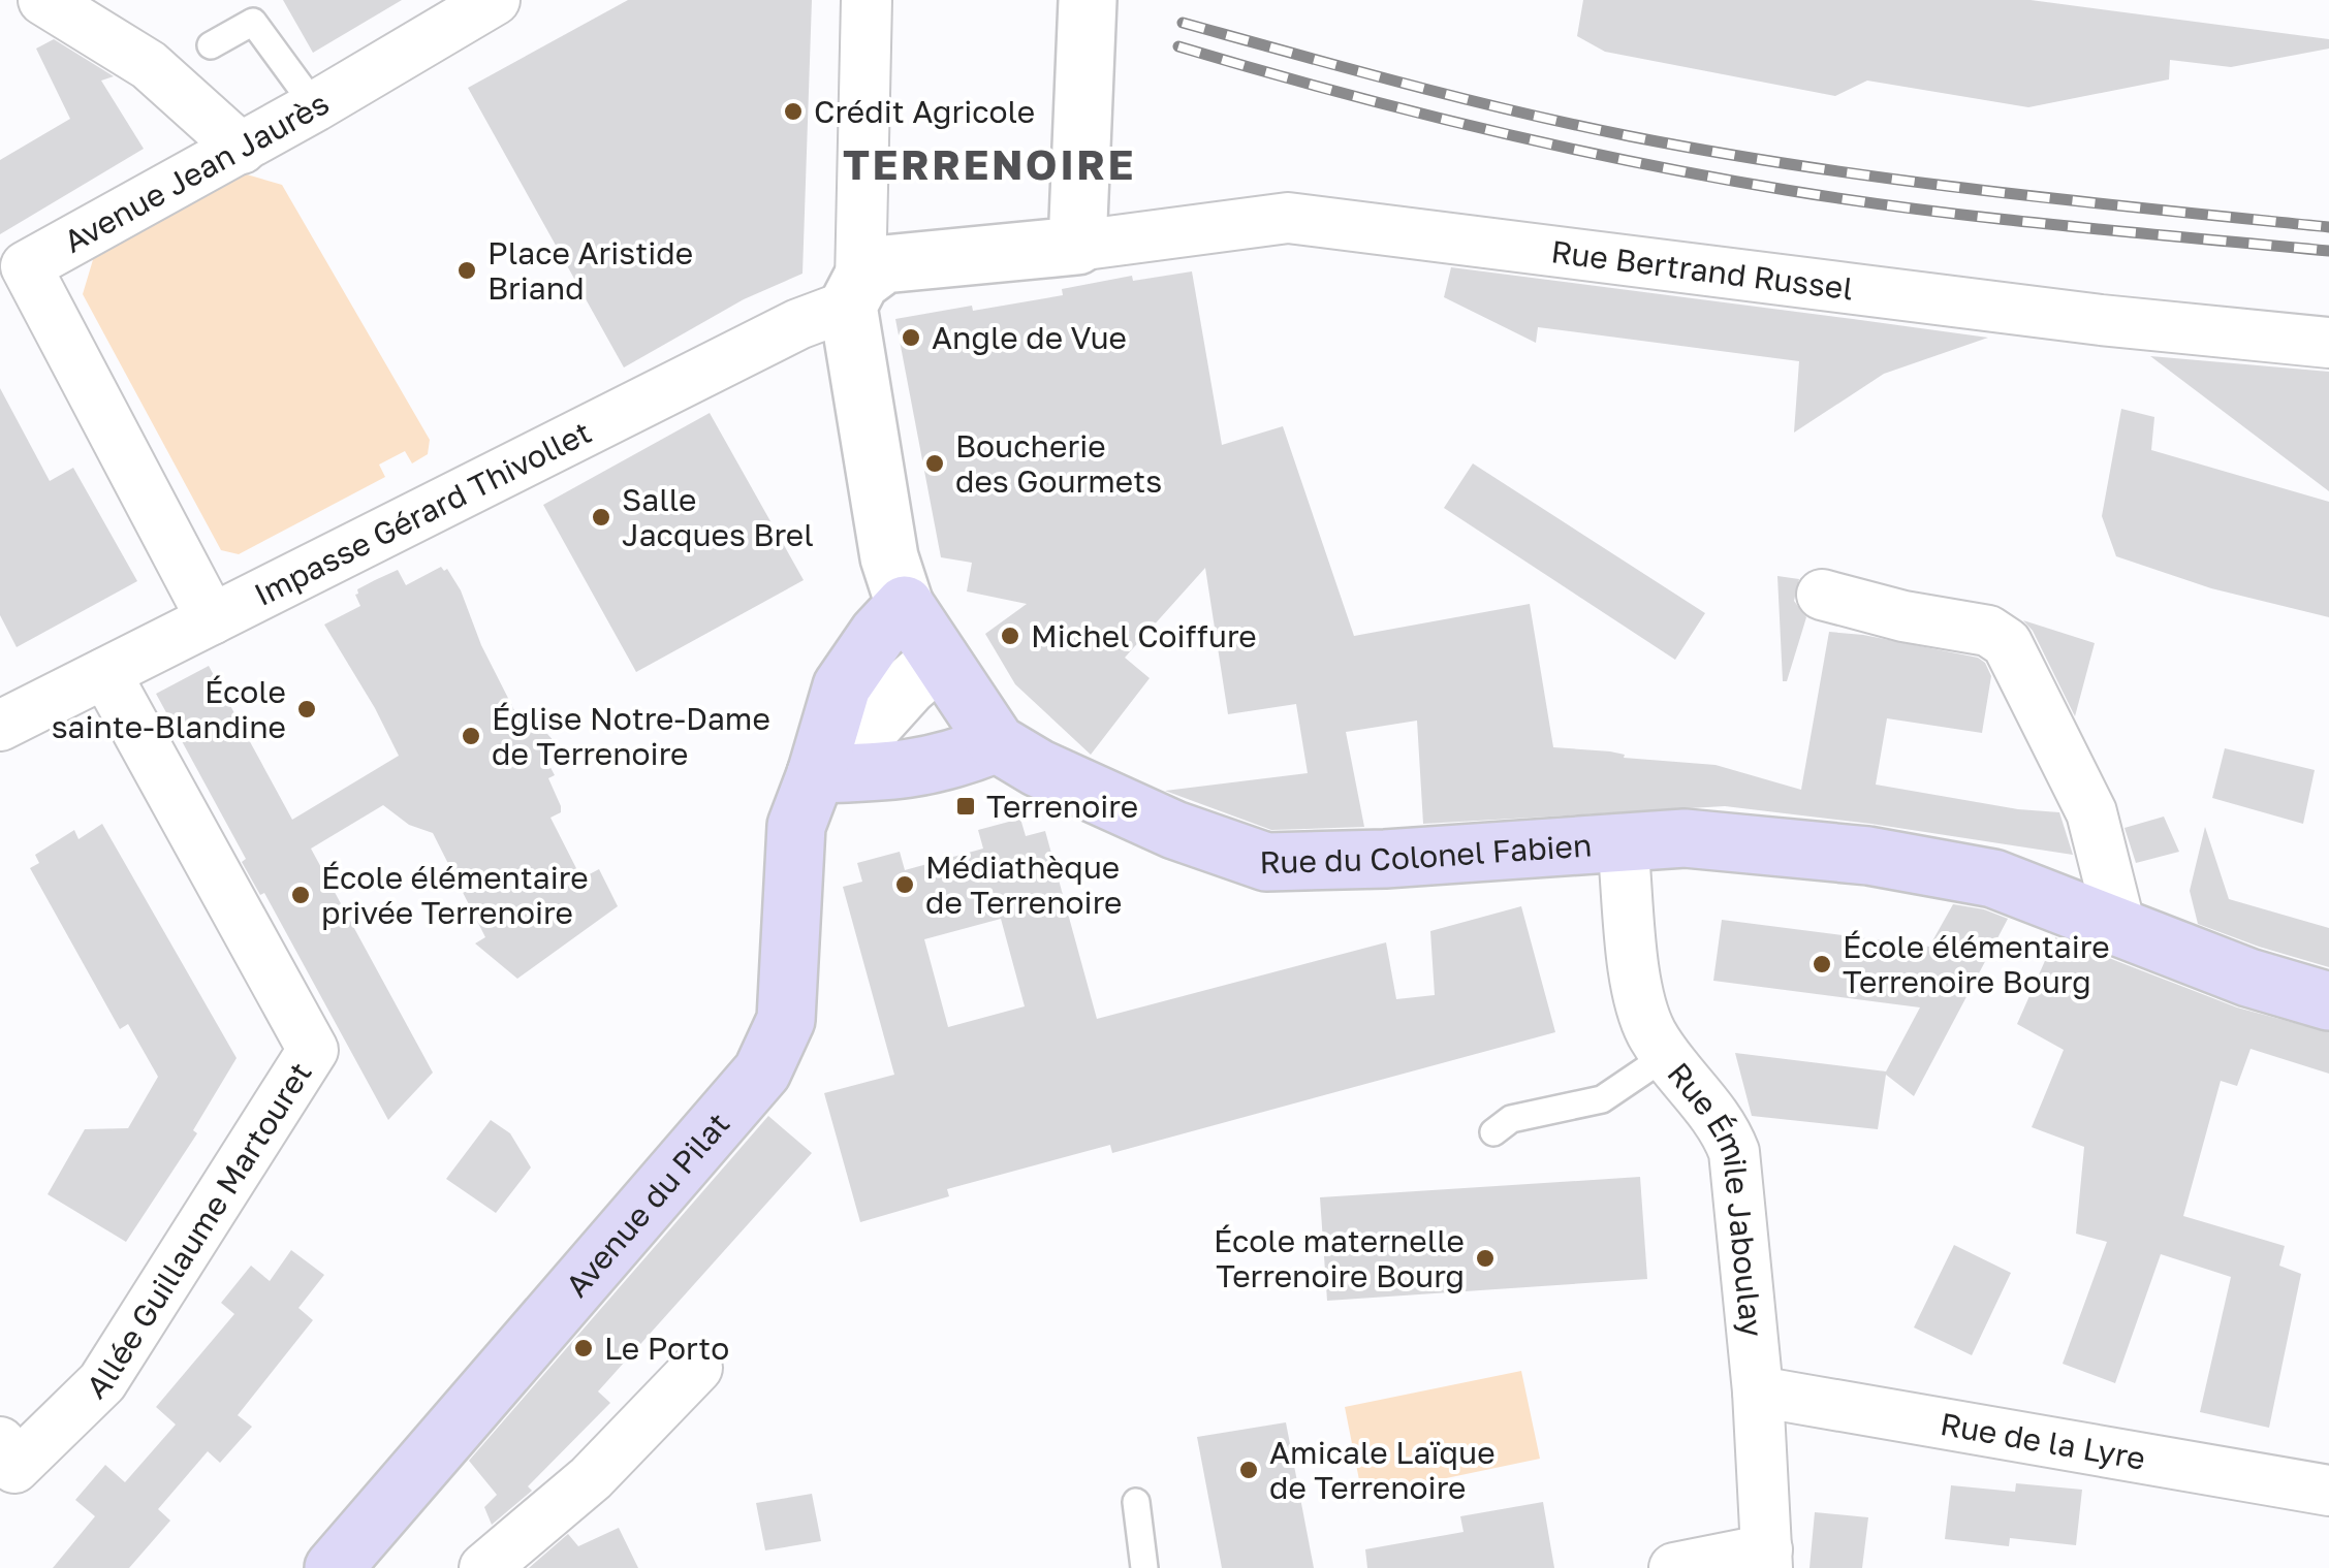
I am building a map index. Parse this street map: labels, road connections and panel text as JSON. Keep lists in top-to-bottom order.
{
  "streets": {
    "main road": ["Rue du Colonel Fabien", "Avenue du Pilat"],
    "street": [
      "Avenue Jean Jaurès",
      "Rue Bertrand Russel",
      "Impasse Gérard Thivollet",
      "Rue Émile Jaboulay",
      "Allée Guillaume Martouret",
      "Rue de la Lyre"
    ]
  },
  "crossings": [
    ["Avenue Jean Jaurès", "Impasse Gérard Thivollet"],
    ["Impasse Gérard Thivollet", "Rue du Colonel Fabien"],
    ["Impasse Gérard Thivollet", "Allée Guillaume Martouret"],
    ["Rue du Colonel Fabien", "Rue Émile Jaboulay"],
    ["Rue du Colonel Fabien", "Avenue du Pilat"],
    ["Rue Émile Jaboulay", "Rue de la Lyre"]
  ],
  "districts": ["TERRENOIRE"],
  "places": {
    "other": [
      "Crédit Agricole",
      "Place Aristide Briand",
      "Angle de Vue",
      "Boucherie des Gourmets",
      "Salle Jacques Brel",
      "Michel Coiffure",
      "École sainte-Blandine",
      "Église Notre-Dame de Terrenoire",
      "Médiathèque de Terrenoire",
      "École élémentaire privée Terrenoire",
      "École élémentaire Terrenoire Bourg",
      "École maternelle Terrenoire Bourg",
      "Le Porto",
      "Amicale Laïque de Terrenoire"
    ],
    "transit": ["Terrenoire"]
  }
}
